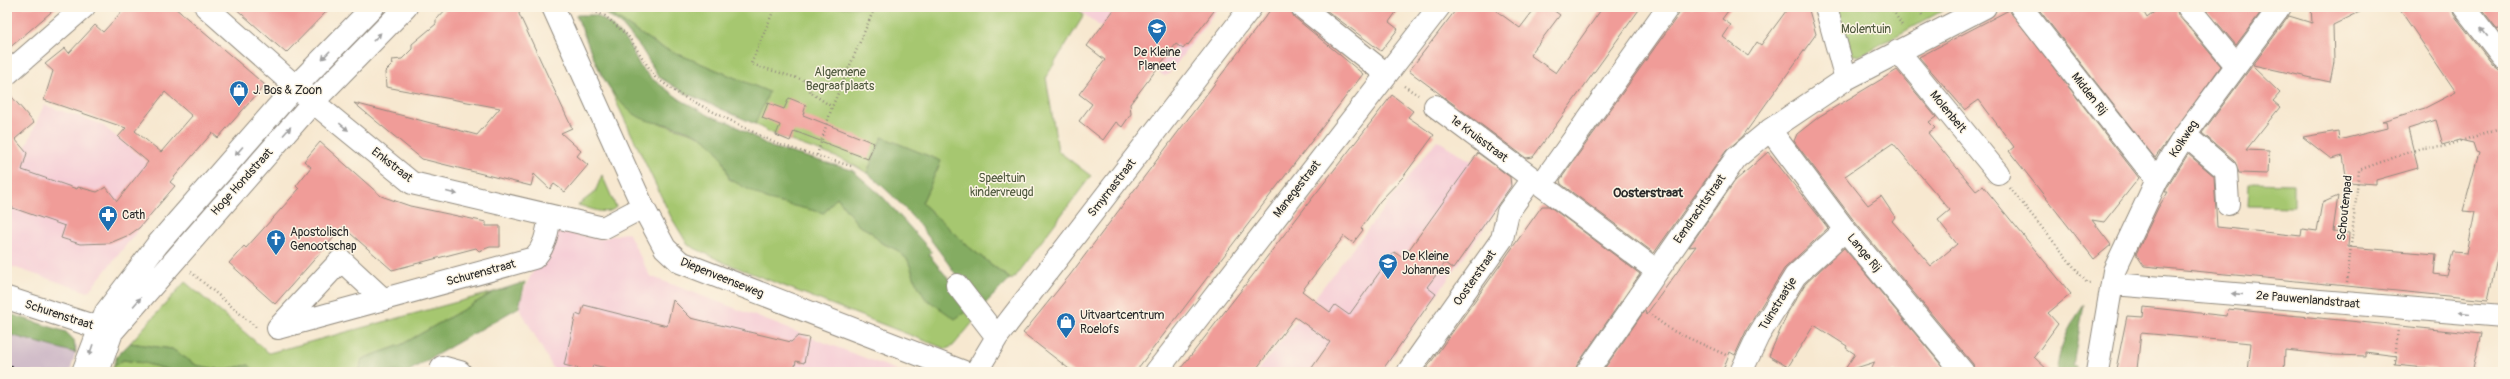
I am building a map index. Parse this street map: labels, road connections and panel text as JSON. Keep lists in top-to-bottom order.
{
  "streets": {
    "street": [
      "Midden Rij",
      "Molenbelt",
      "1e Kruisstraat",
      "Kolkweg",
      "Enkstraat",
      "Hoge Hondstraat",
      "Smyrnastraat",
      "Manegestraat",
      "Eendrachtstraat",
      "Lange Rij",
      "Schurenstraat",
      "Diepenveenseweg",
      "Oosterstraat",
      "2e Pauwenlandstraat",
      "Tuinstraatje"
    ],
    "path": ["Schoutenpad"]
  },
  "crossings": [
    ["Midden Rij", "Kolkweg"],
    ["1e Kruisstraat", "Eendrachtstraat"],
    ["1e Kruisstraat", "Oosterstraat"],
    ["Kolkweg", "2e Pauwenlandstraat"],
    ["Enkstraat", "Hoge Hondstraat"],
    ["Enkstraat", "Schurenstraat"],
    ["Enkstraat", "Diepenveenseweg"],
    ["Hoge Hondstraat", "Schurenstraat"],
    ["Schoutenpad", "2e Pauwenlandstraat"],
    ["Eendrachtstraat", "Lange Rij"],
    ["Lange Rij", "Tuinstraatje"]
  ],
  "one_way": ["Enkstraat", "2e Pauwenlandstraat"],
  "districts": ["Oosterstraat"],
  "parks": ["Molentuin", "Algemene Begraafplaats", "Speeltuin kindervreugd"],
  "places": {
    "school or university": ["De Kleine Planeet", "De Kleine Johannes"],
    "shop": ["J. Bos & Zoon", "Uitvaartcentrum Roelofs"],
    "pharmacy": ["Cath"],
    "church": ["Apostolisch Genootschap"]
  }
}
